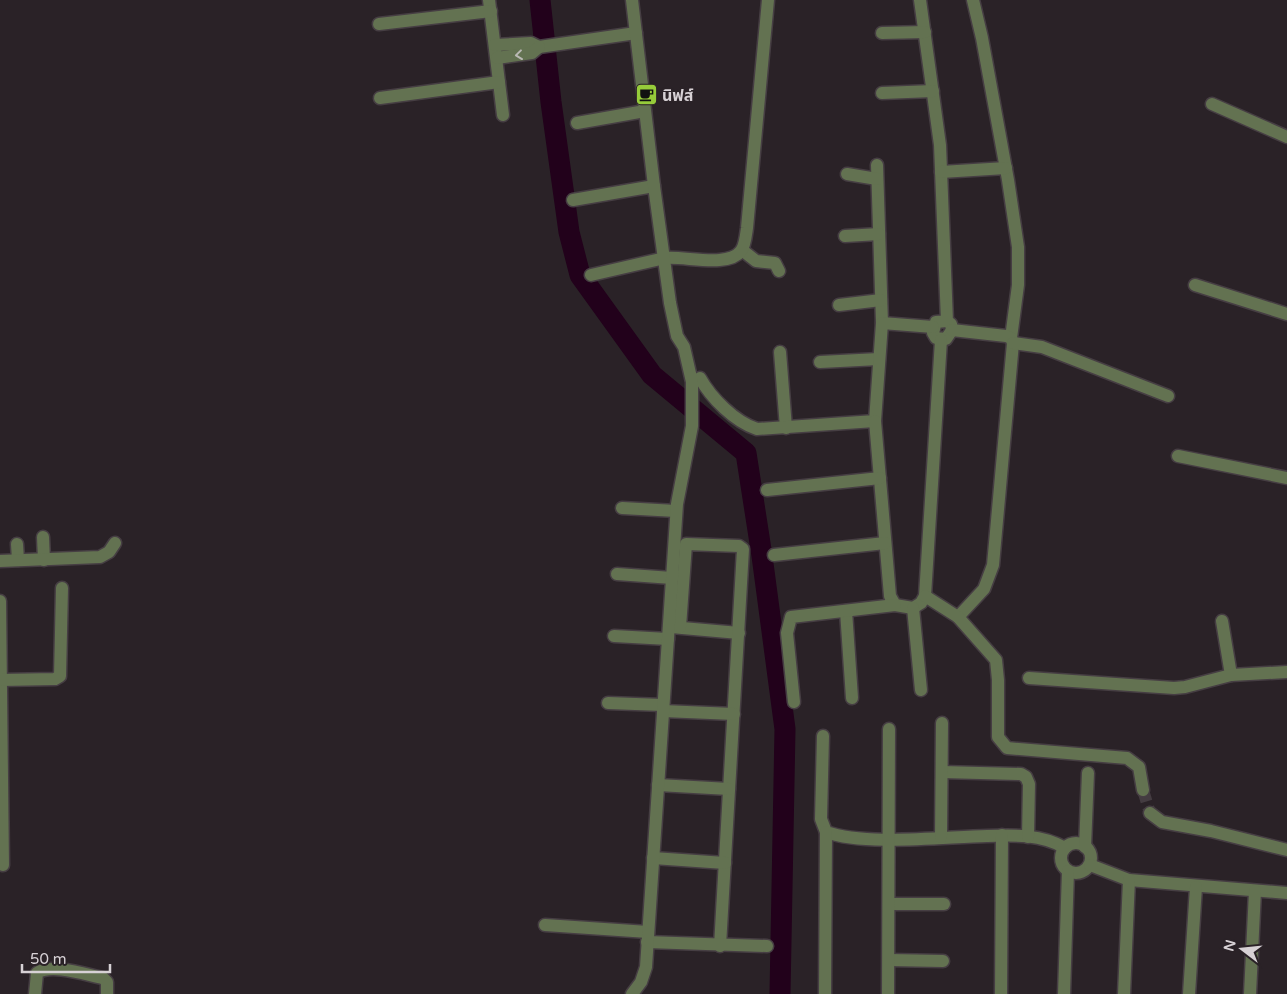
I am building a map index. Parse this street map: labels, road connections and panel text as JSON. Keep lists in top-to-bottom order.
{
  "places": {
    "cafe": ["นิฟส์"]
  },
  "scale_bar": "50 m",
  "north": "left"
}
